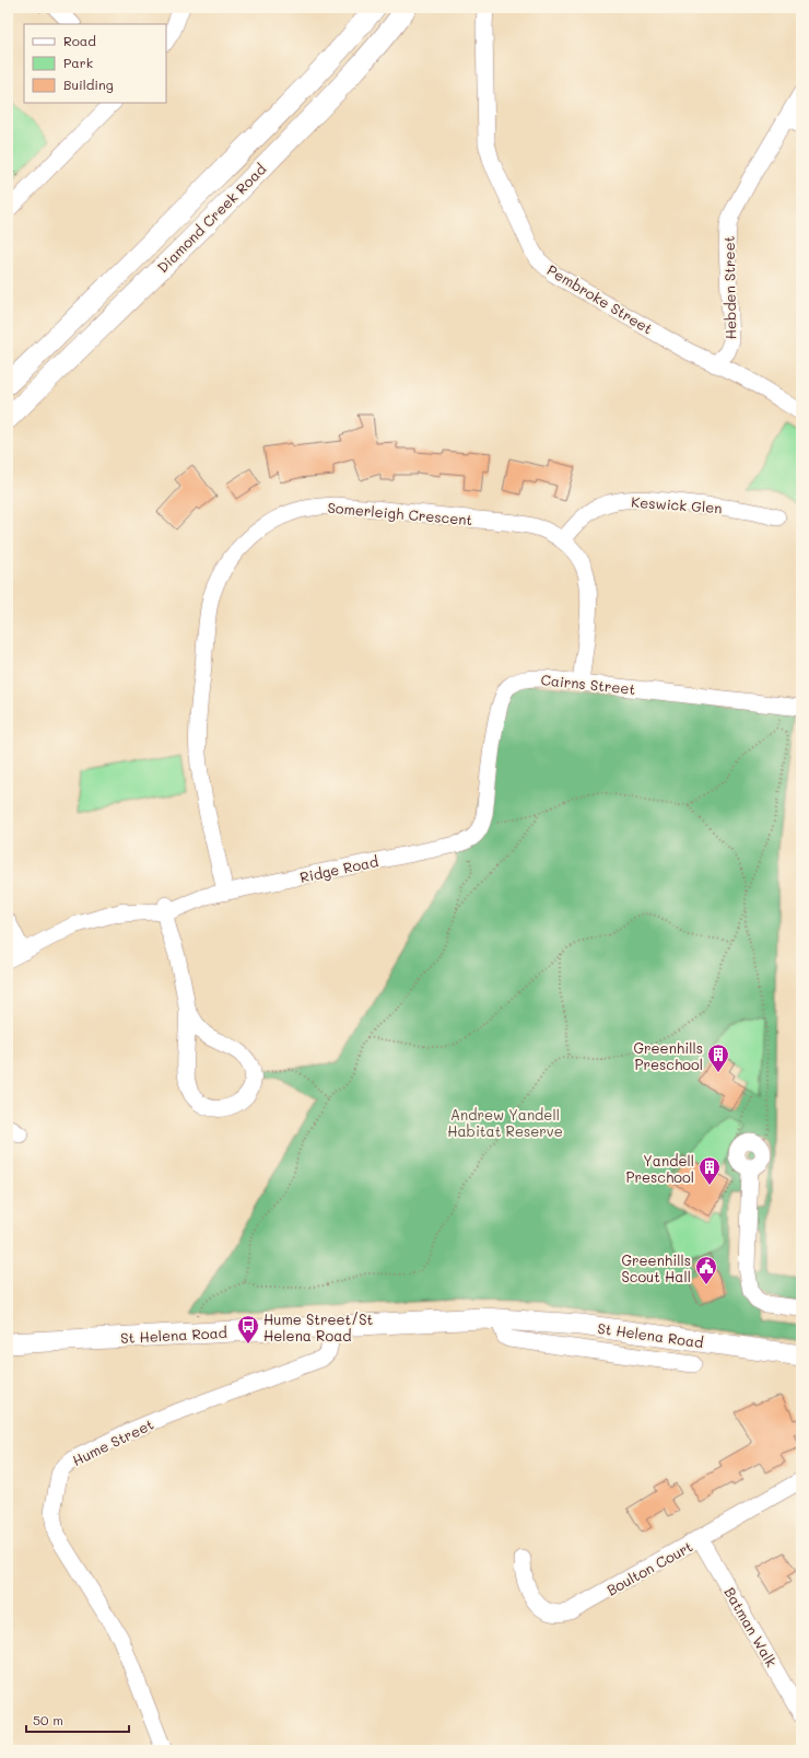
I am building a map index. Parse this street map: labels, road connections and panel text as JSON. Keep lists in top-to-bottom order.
{
  "streets": {
    "main road": ["Diamond Creek Road", "St Helena Road"],
    "street": [
      "Hebden Street",
      "Pembroke Street",
      "Keswick Glen",
      "Somerleigh Crescent",
      "Cairns Street",
      "Ridge Road",
      "Hume Street",
      "Boulton Court",
      "Batman Walk"
    ]
  },
  "crossings": [
    ["Hebden Street", "Pembroke Street"],
    ["Keswick Glen", "Somerleigh Crescent"],
    ["Somerleigh Crescent", "Cairns Street"],
    ["Somerleigh Crescent", "Ridge Road"],
    ["Cairns Street", "Ridge Road"],
    ["St Helena Road", "Hume Street"],
    ["Boulton Court", "Batman Walk"]
  ],
  "parks": ["Andrew Yandell Habitat Reserve"],
  "places": {
    "building": ["Greenhills Preschool", "Yandell Preschool"],
    "public building": ["Greenhills Scout Hall"],
    "bus stop": ["Hume Street/St Helena Road"]
  },
  "legend": ["Road", "Park", "Building"],
  "scale_bar": "50 m"
}
